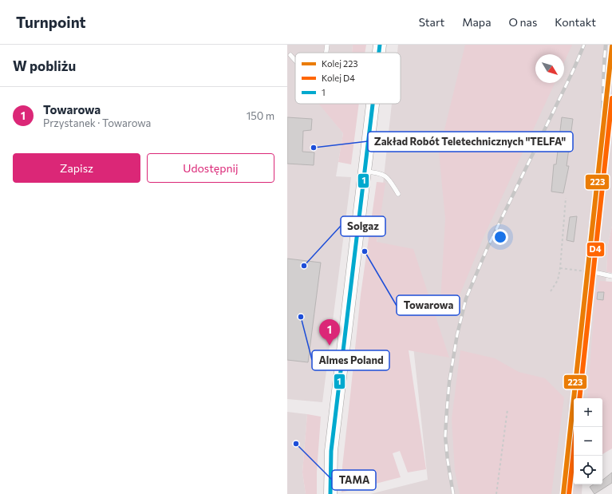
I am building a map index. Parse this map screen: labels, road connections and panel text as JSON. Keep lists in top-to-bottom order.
{
  "places": [
    "Zakład Robót Teletechnicznych \"TELFA\"",
    "Towarowa",
    "Solgaz",
    "Almes Poland",
    "TAMA"
  ],
  "lines": ["transit line 1", "rail line 223", "rail line D4"],
  "legend": ["Kolej 223", "Kolej D4", "1"],
  "north": "bottom right",
  "page": {
    "header": "Turnpoint",
    "nav": [
      "Start",
      "Mapa",
      "O nas",
      "Kontakt"
    ],
    "heading": "W pobliżu",
    "list": [
      {
        "mark": "1",
        "name": "Towarowa",
        "note": "Przystanek · Towarowa",
        "value": "150 m"
      }
    ],
    "buttons": ["Zapisz", "Udostępnij"],
    "pins": "1",
    "map_buttons": ["+", "−"]
  }
}
